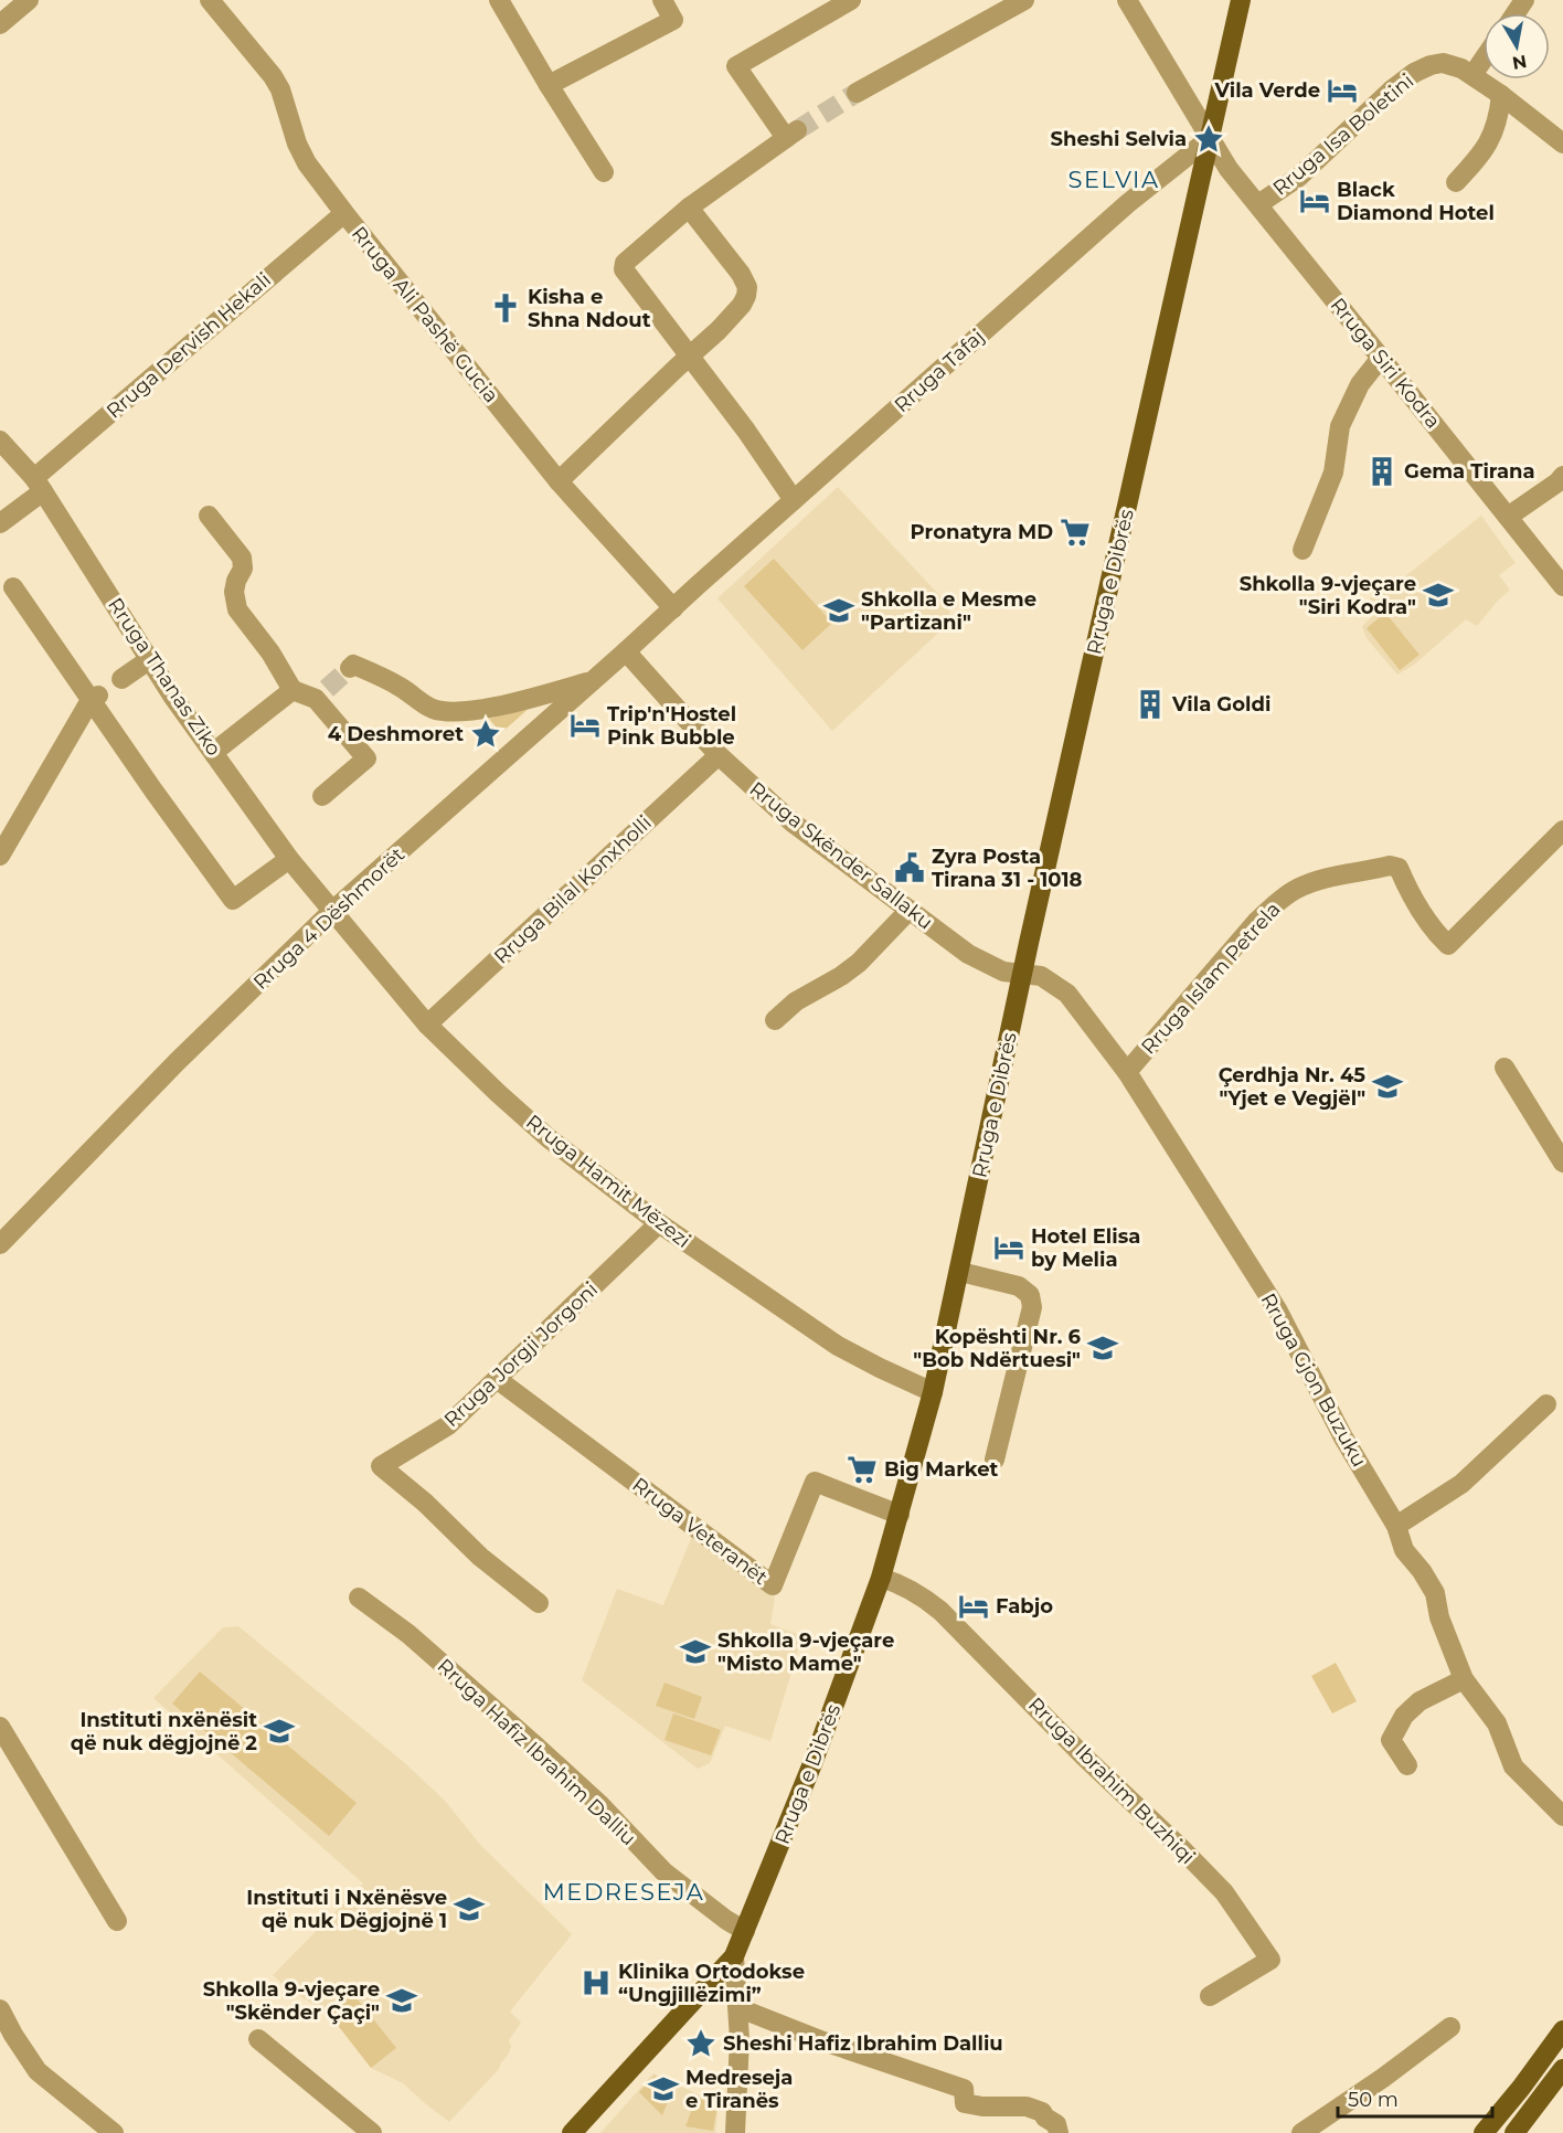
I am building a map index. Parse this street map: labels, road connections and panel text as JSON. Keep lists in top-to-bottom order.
{
  "streets": {
    "main road": ["Rruga e Dibrës"],
    "street": [
      "Rruga Isa Boletini",
      "Rruga Ali Pashë Gucia",
      "Rruga Dervish Hekali",
      "Rruga Siri Kodra",
      "Rruga Tafaj",
      "Rruga Thanas Ziko",
      "Rruga Skënder Sallaku",
      "Rruga Bilal Konxholli",
      "Rruga 4 Dëshmorët",
      "Rruga Islam Petrela",
      "Rruga Hamit Mëzezi",
      "Rruga Jorgji Jorgoni",
      "Rruga Gjon Buzuku",
      "Rruga Veteranët",
      "Rruga Hafiz Ibrahim Dalliu",
      "Rruga Ibrahim Buzhiqi"
    ]
  },
  "crossings": [
    ["Rruga Isa Boletini", "Rruga Siri Kodra"],
    ["Rruga Ali Pashë Gucia", "Rruga Dervish Hekali"],
    ["Rruga Ali Pashë Gucia", "Rruga Tafaj"],
    ["Rruga Ali Pashë Gucia", "Rruga 4 Dëshmorët"],
    ["Rruga Dervish Hekali", "Rruga Thanas Ziko"],
    ["Rruga Siri Kodra", "Rruga Tafaj"],
    ["Rruga Siri Kodra", "Rruga e Dibrës"],
    ["Rruga Tafaj", "Rruga e Dibrës"],
    ["Rruga Tafaj", "Rruga 4 Dëshmorët"],
    ["Rruga e Dibrës", "Rruga Skënder Sallaku"],
    ["Rruga e Dibrës", "Rruga Hamit Mëzezi"],
    ["Rruga e Dibrës", "Rruga Gjon Buzuku"],
    ["Rruga e Dibrës", "Rruga Veteranët"],
    ["Rruga e Dibrës", "Rruga Hafiz Ibrahim Dalliu"],
    ["Rruga e Dibrës", "Rruga Ibrahim Buzhiqi"],
    ["Rruga Thanas Ziko", "Rruga 4 Dëshmorët"],
    ["Rruga Thanas Ziko", "Rruga Hamit Mëzezi"],
    ["Rruga Skënder Sallaku", "Rruga Bilal Konxholli"],
    ["Rruga Skënder Sallaku", "Rruga 4 Dëshmorët"],
    ["Rruga Skënder Sallaku", "Rruga Gjon Buzuku"],
    ["Rruga Bilal Konxholli", "Rruga Hamit Mëzezi"],
    ["Rruga 4 Dëshmorët", "Rruga Hamit Mëzezi"],
    ["Rruga Islam Petrela", "Rruga Gjon Buzuku"],
    ["Rruga Hamit Mëzezi", "Rruga Jorgji Jorgoni"],
    ["Rruga Jorgji Jorgoni", "Rruga Veteranët"]
  ],
  "districts": ["SELVIA", "MEDRESEJA"],
  "places": {
    "hotel": [
      "Vila Verde",
      "Black Diamond Hotel",
      "Trip'n'Hostel Pink Bubble",
      "Hotel Elisa by Melia",
      "Fabjo"
    ],
    "place": ["Sheshi Selvia", "4 Deshmoret", "Sheshi Hafiz Ibrahim Dalliu"],
    "church": ["Kisha e Shna Ndout"],
    "building": ["Gema Tirana", "Vila Goldi"],
    "supermarket": ["Pronatyra MD", "Big Market"],
    "school or university": [
      "Shkolla 9-vjeçare \"Siri Kodra\"",
      "Shkolla e Mesme \"Partizani\"",
      "Çerdhja Nr. 45 \"Yjet e Vegjël\"",
      "Kopështi Nr. 6 \"Bob Ndërtuesi\"",
      "Shkolla 9-vjeçare \"Misto Mame\"",
      "Instituti nxënësit që nuk dëgjojnë 2",
      "Instituti i Nxënësve që nuk Dëgjojnë 1",
      "Shkolla 9-vjeçare \"Skënder Çaçi\"",
      "Medreseja e Tiranës"
    ],
    "public building": ["Zyra Posta Tirana 31 - 1018"],
    "hospital": ["Klinika Ortodokse “Ungjillëzimi”"]
  },
  "scale_bar": "50 m",
  "north": "bottom"
}
